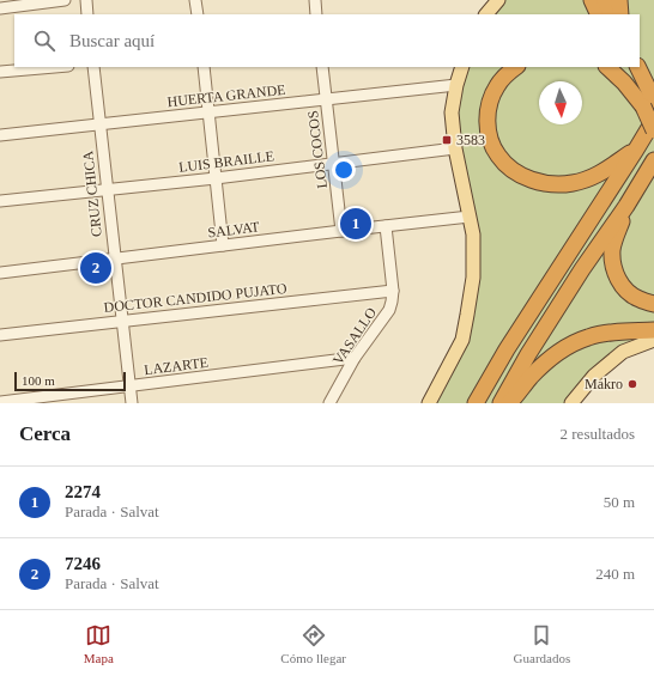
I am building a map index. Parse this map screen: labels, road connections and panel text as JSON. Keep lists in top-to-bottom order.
{
  "streets": {
    "street": [
      "HUERTA GRANDE",
      "LOS COCOS",
      "LUIS BRAILLE",
      "CRUZ CHICA",
      "SALVAT",
      "DOCTOR CANDIDO PUJATO",
      "VASALLO",
      "LAZARTE"
    ]
  },
  "crossings": [
    ["HUERTA GRANDE", "LOS COCOS"],
    ["HUERTA GRANDE", "CRUZ CHICA"],
    ["LOS COCOS", "LUIS BRAILLE"],
    ["LOS COCOS", "SALVAT"],
    ["LUIS BRAILLE", "CRUZ CHICA"],
    ["CRUZ CHICA", "SALVAT"],
    ["CRUZ CHICA", "DOCTOR CANDIDO PUJATO"],
    ["CRUZ CHICA", "LAZARTE"],
    ["SALVAT", "VASALLO"],
    ["DOCTOR CANDIDO PUJATO", "VASALLO"],
    ["VASALLO", "LAZARTE"]
  ],
  "places": {
    "transit": ["3583"],
    "other": ["Makro"]
  },
  "scale_bar": "100 m",
  "north": "bottom",
  "page": {
    "search": "Buscar aquí",
    "pins": ["1", "2"],
    "scale": "100 m",
    "heading": ["Cerca", "2 resultados"],
    "list": [
      {
        "mark": "1",
        "name": "2274",
        "note": "Parada · Salvat",
        "value": "50 m"
      },
      {
        "mark": "2",
        "name": "7246",
        "note": "Parada · Salvat",
        "value": "240 m"
      }
    ],
    "nav": ["Mapa", "Cómo llegar", "Guardados"]
  }
}
